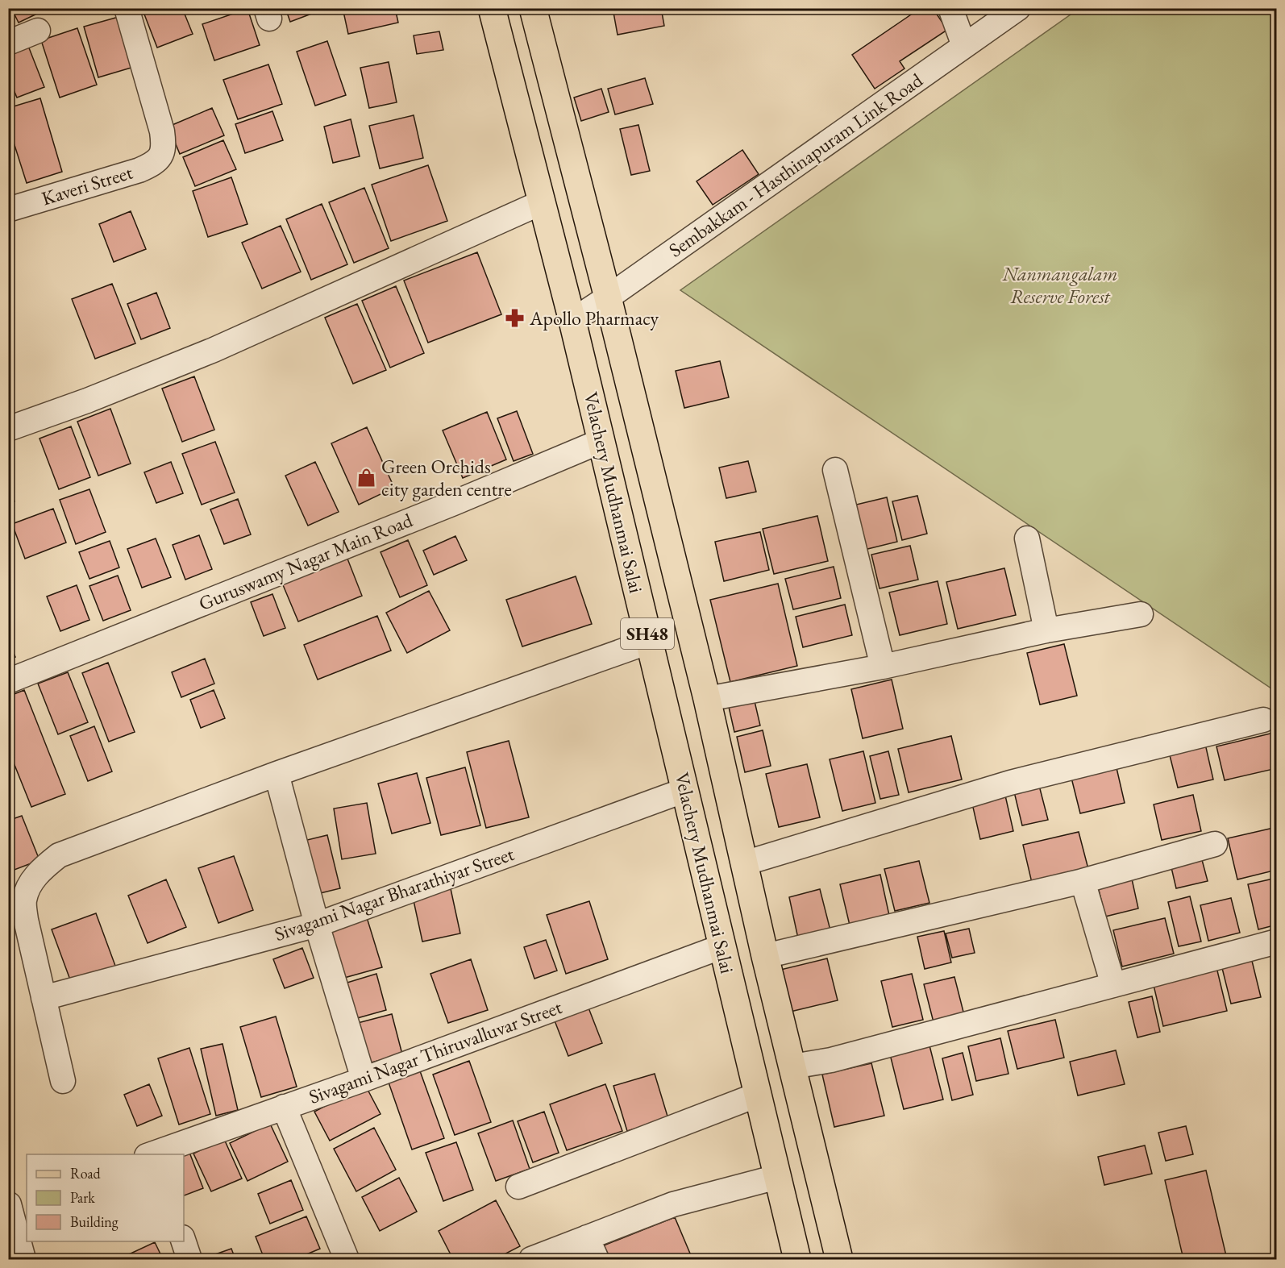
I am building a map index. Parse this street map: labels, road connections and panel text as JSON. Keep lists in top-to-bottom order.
{
  "streets": {
    "main road": ["Velachery Mudhanmai Salai", "SH48"],
    "street": [
      "Sembakkam - Hasthinapuram Link Road",
      "Kaveri Street",
      "Guruswamy Nagar Main Road",
      "Sivagami Nagar Bharathiyar Street",
      "Sivagami Nagar Thiruvalluvar Street"
    ]
  },
  "crossings": [
    ["Sembakkam - Hasthinapuram Link Road", "Velachery Mudhanmai Salai"],
    ["Velachery Mudhanmai Salai", "Guruswamy Nagar Main Road"],
    ["Velachery Mudhanmai Salai", "Sivagami Nagar Bharathiyar Street"],
    ["Velachery Mudhanmai Salai", "Sivagami Nagar Thiruvalluvar Street"]
  ],
  "parks": ["Nanmangalam Reserve Forest"],
  "places": {
    "pharmacy": ["Apollo Pharmacy"],
    "shop": ["Green Orchids city garden centre"]
  },
  "legend": ["Road", "Park", "Building"]
}
